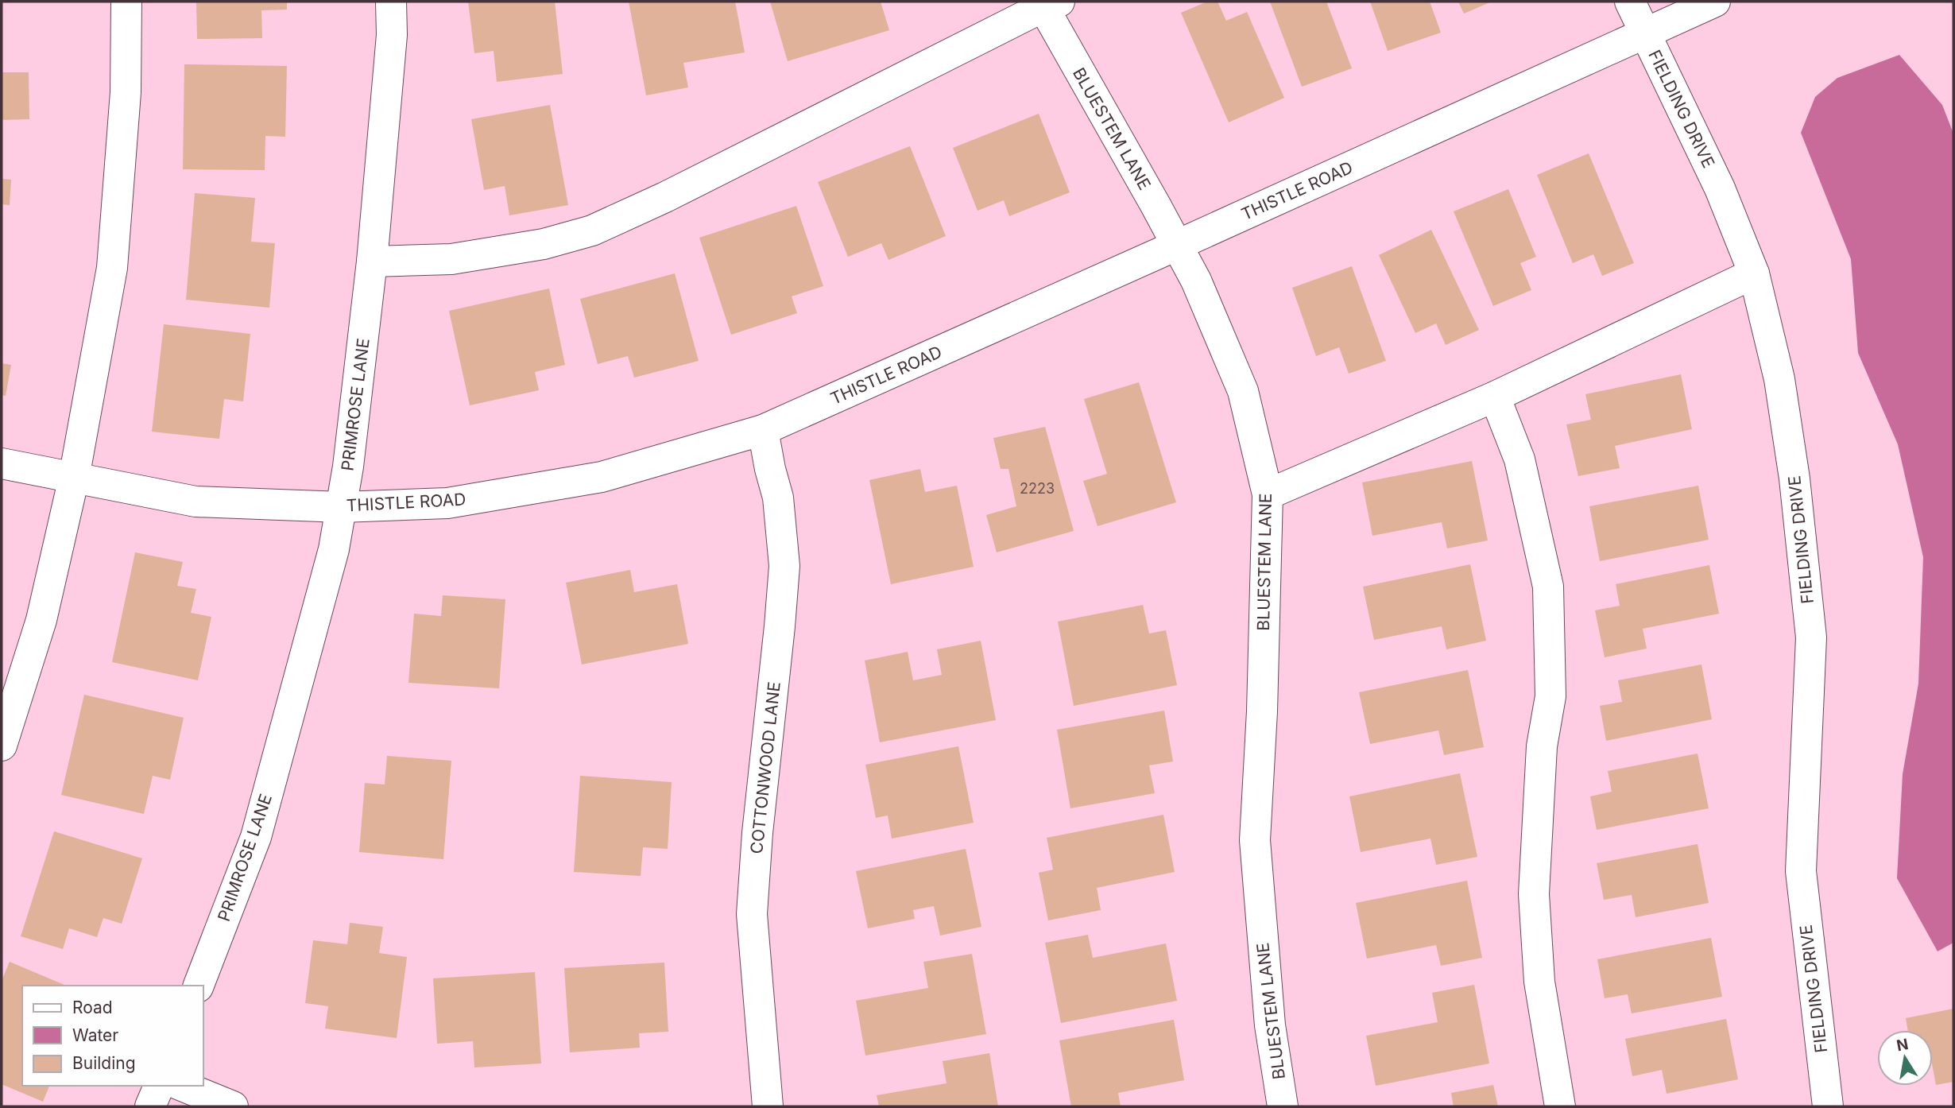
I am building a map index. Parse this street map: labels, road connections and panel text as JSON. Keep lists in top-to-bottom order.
{
  "streets": {
    "street": [
      "FIELDING DRIVE",
      "BLUESTEM LANE",
      "THISTLE ROAD",
      "PRIMROSE LANE",
      "COTTONWOOD LANE"
    ]
  },
  "crossings": [
    ["FIELDING DRIVE", "THISTLE ROAD"],
    ["BLUESTEM LANE", "THISTLE ROAD"],
    ["THISTLE ROAD", "PRIMROSE LANE"],
    ["THISTLE ROAD", "COTTONWOOD LANE"]
  ],
  "house_numbers": ["2223"],
  "legend": ["Road", "Water", "Building"],
  "north": "top"
}
